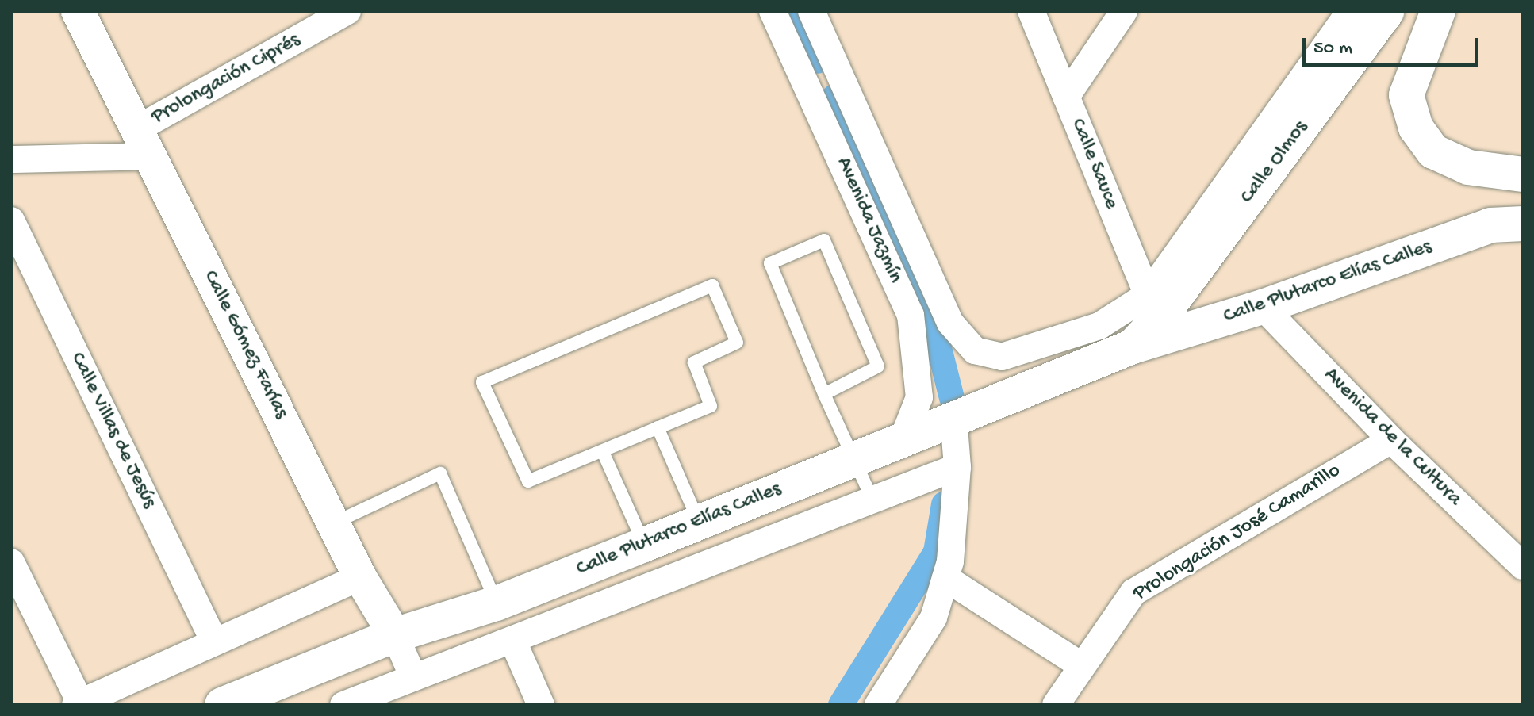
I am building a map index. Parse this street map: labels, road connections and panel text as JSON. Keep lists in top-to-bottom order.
{
  "streets": {
    "main road": ["Calle Olmos", "Calle Plutarco Elías Calles"],
    "street": [
      "Prolongación Ciprés",
      "Calle Sauce",
      "Avenida Jazmín",
      "Calle Gómez Farías",
      "Calle Villas de Jesús",
      "Avenida de la Cultura",
      "Prolongación José Camarillo"
    ]
  },
  "crossings": [
    ["Prolongación Ciprés", "Calle Gómez Farías"],
    ["Calle Olmos", "Calle Sauce"],
    ["Calle Olmos", "Avenida Jazmín"],
    ["Calle Olmos", "Calle Plutarco Elías Calles"],
    ["Calle Sauce", "Avenida Jazmín"],
    ["Calle Sauce", "Calle Plutarco Elías Calles"],
    ["Avenida Jazmín", "Calle Plutarco Elías Calles"],
    ["Calle Plutarco Elías Calles", "Calle Gómez Farías"],
    ["Calle Plutarco Elías Calles", "Avenida de la Cultura"],
    ["Avenida de la Cultura", "Prolongación José Camarillo"]
  ],
  "scale_bar": "50 m"
}
